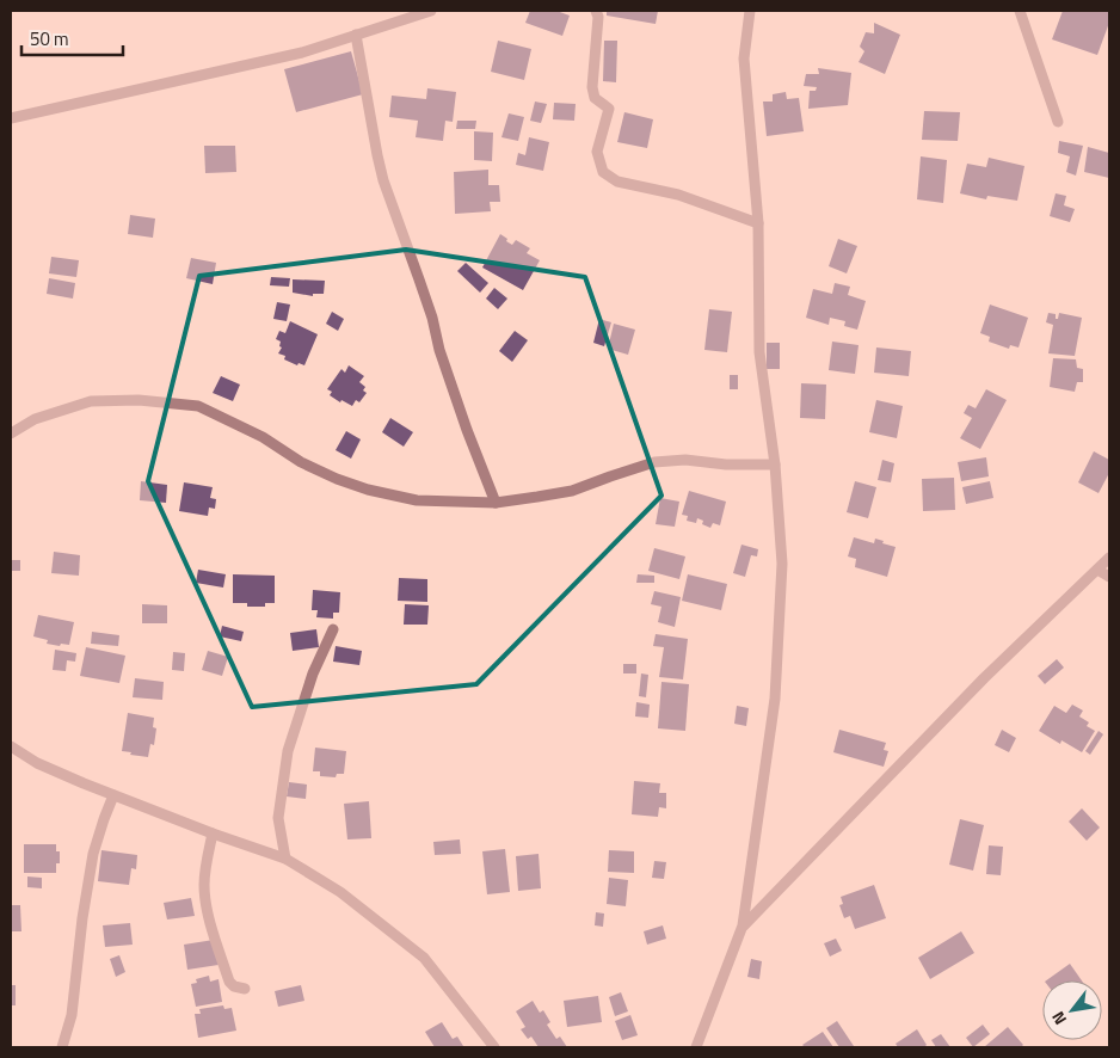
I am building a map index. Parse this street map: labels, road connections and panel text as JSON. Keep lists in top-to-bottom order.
{
  "scale_bar": "50 m",
  "north": "bottom left"
}
